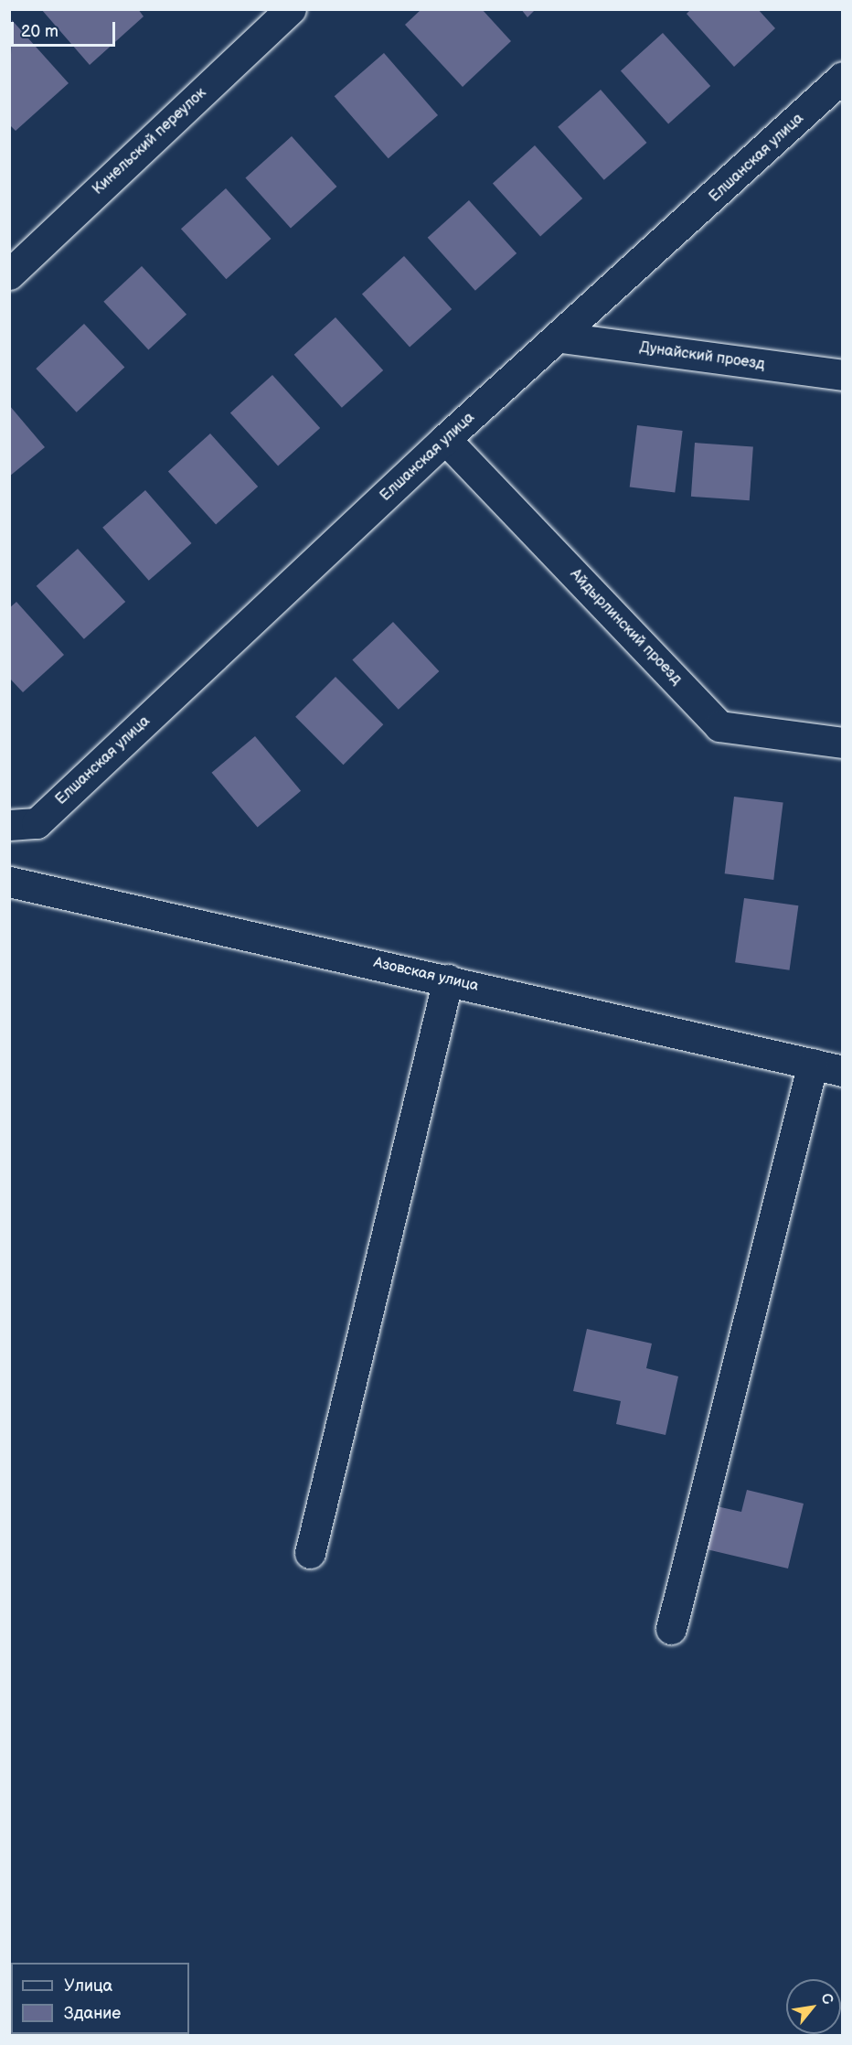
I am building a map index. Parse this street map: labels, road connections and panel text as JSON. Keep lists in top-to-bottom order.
{
  "streets": {
    "street": [
      "Кинельский переулок",
      "Елшанская улица",
      "Дунайский проезд",
      "Айдырлинский проезд",
      "Азовская улица"
    ]
  },
  "crossings": [
    ["Елшанская улица", "Дунайский проезд"],
    ["Елшанская улица", "Айдырлинский проезд"]
  ],
  "legend": ["Улица", "Здание"],
  "scale_bar": "20 m",
  "north": "top right"
}
